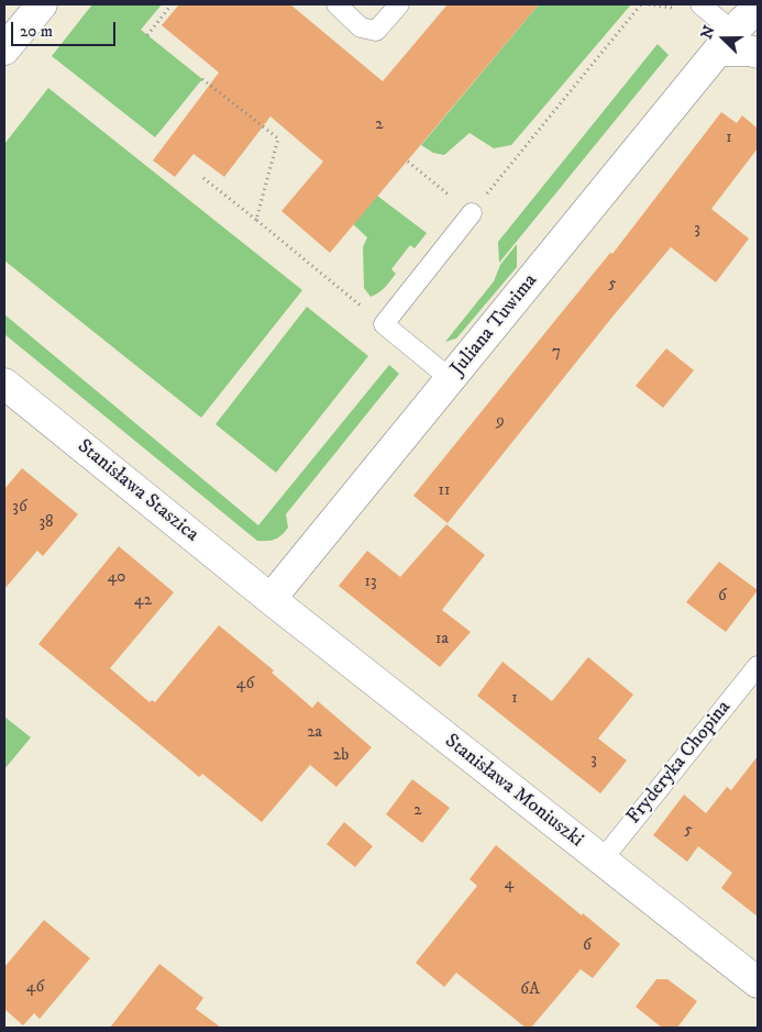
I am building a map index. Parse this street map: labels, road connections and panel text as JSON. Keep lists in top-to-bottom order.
{
  "streets": {
    "street": ["Juliana Tuwima", "Stanisława Staszica", "Stanisława Moniuszki"],
    "lane": ["Fryderyka Chopina"]
  },
  "crossings": [
    ["Juliana Tuwima", "Stanisława Staszica"],
    ["Juliana Tuwima", "Stanisława Moniuszki"],
    ["Stanisława Staszica", "Stanisława Moniuszki"],
    ["Fryderyka Chopina", "Stanisława Moniuszki"]
  ],
  "house_numbers": [
    "2",
    "1",
    "3",
    "5",
    "7",
    "9",
    "11",
    "36",
    "38",
    "40",
    "13",
    "6",
    "42",
    "1a",
    "46",
    "1",
    "2a",
    "2b",
    "3",
    "2",
    "5",
    "4",
    "6",
    "46",
    "6A"
  ],
  "scale_bar": "20 m",
  "north": "left"
}
